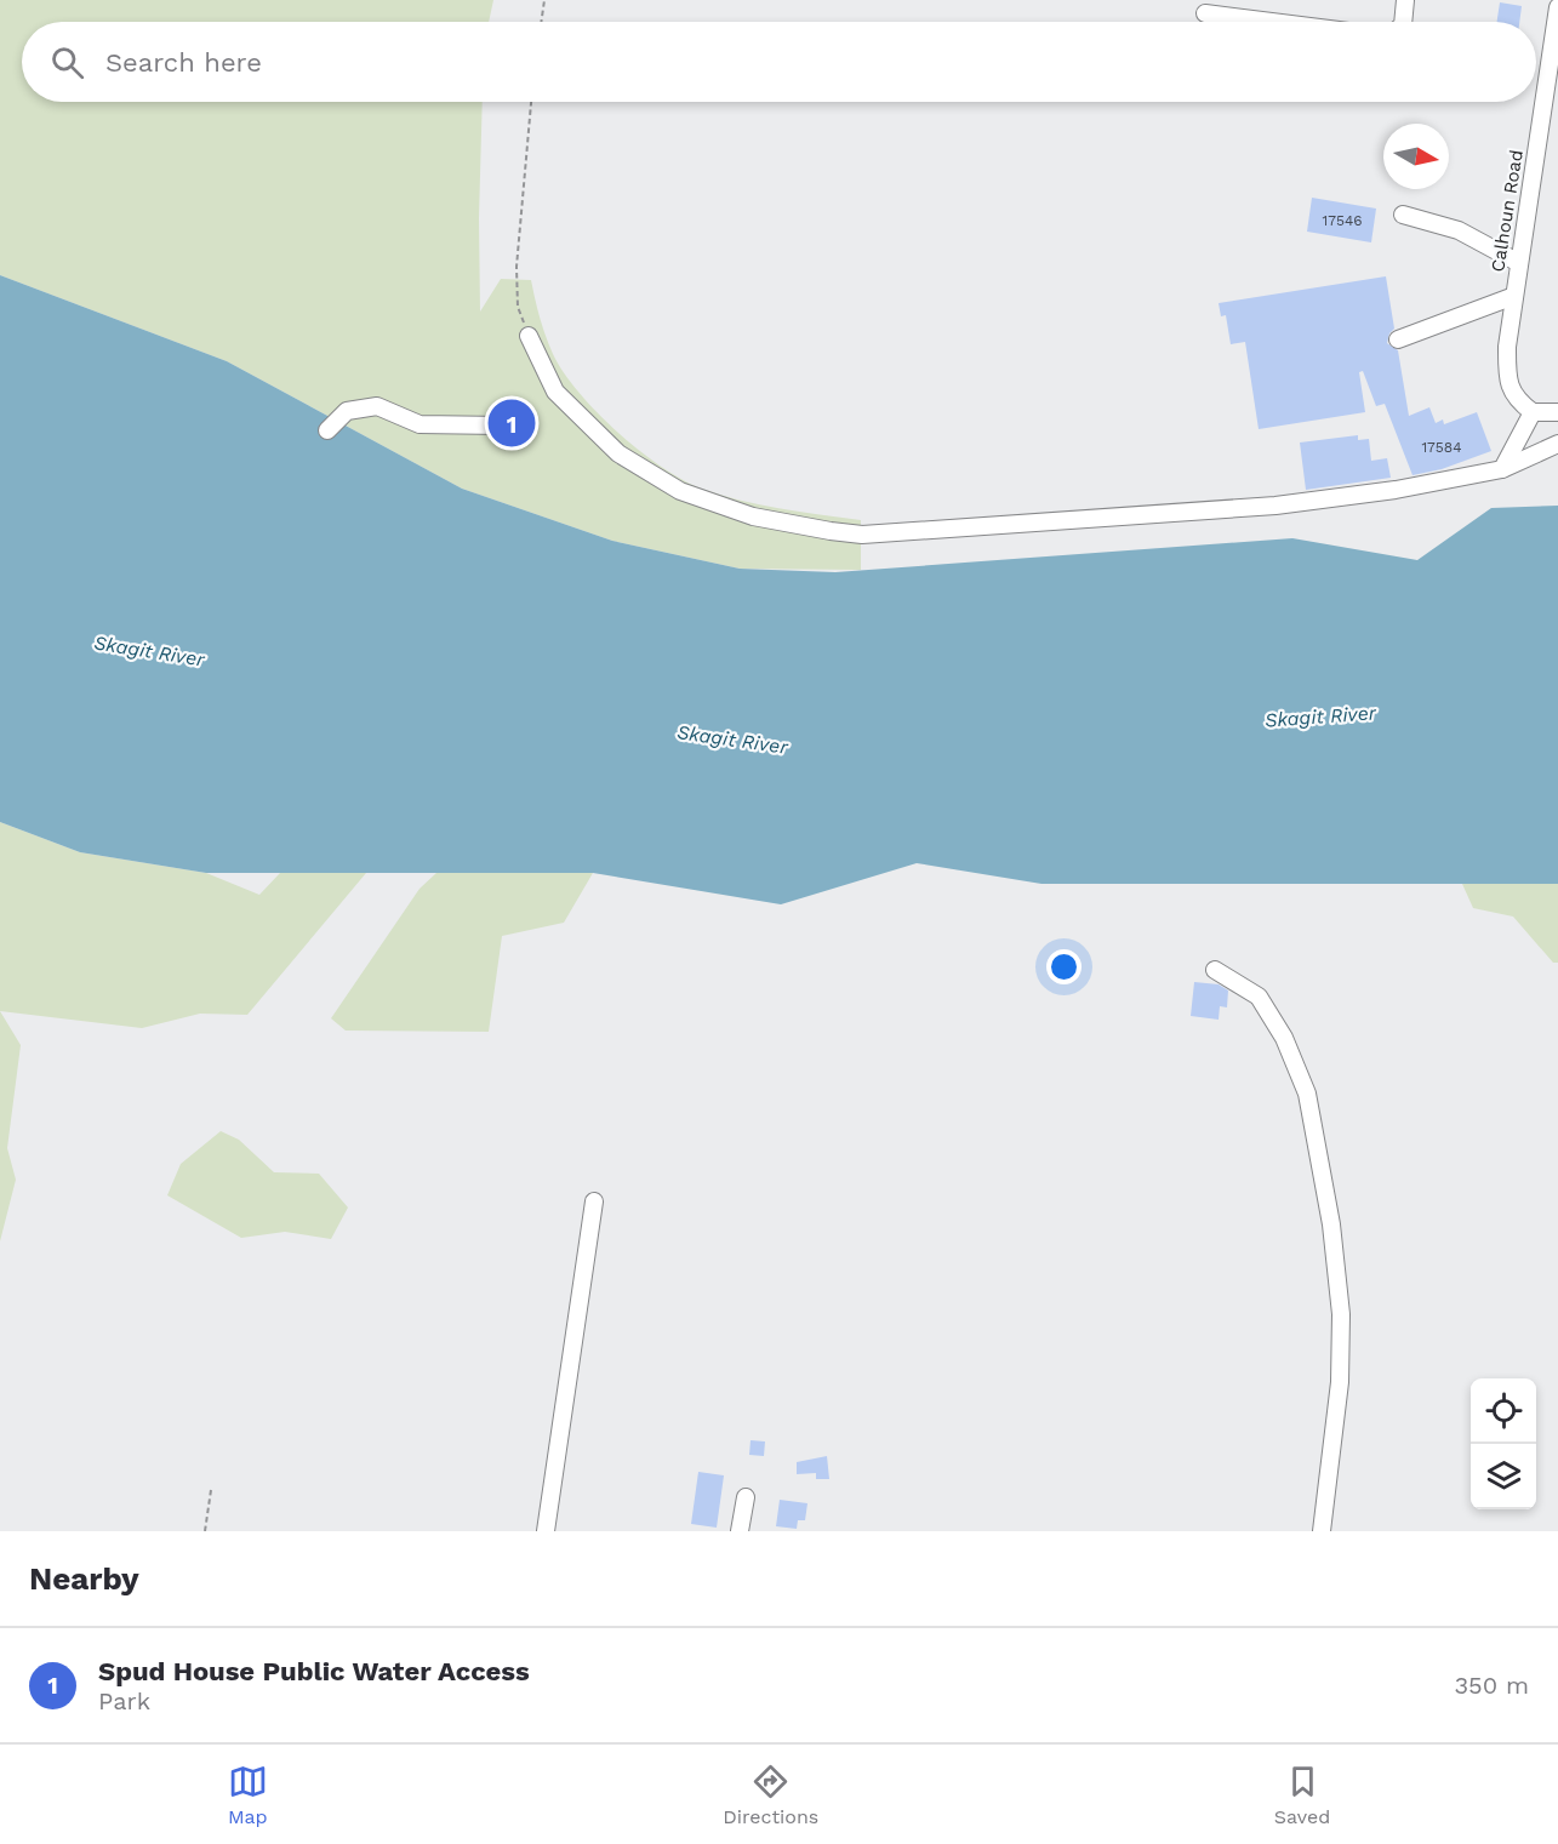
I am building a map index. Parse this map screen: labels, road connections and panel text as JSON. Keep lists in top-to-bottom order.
{
  "streets": {
    "street": ["Calhoun Road"]
  },
  "water": ["Skagit River"],
  "house_numbers": ["17546", "17584"],
  "north": "right",
  "page": {
    "search": "Search here",
    "pins": "1",
    "heading": "Nearby",
    "list": [
      {
        "mark": "1",
        "name": "Spud House Public Water Access",
        "note": "Park",
        "value": "350 m"
      }
    ],
    "nav": ["Map", "Directions", "Saved"]
  }
}
